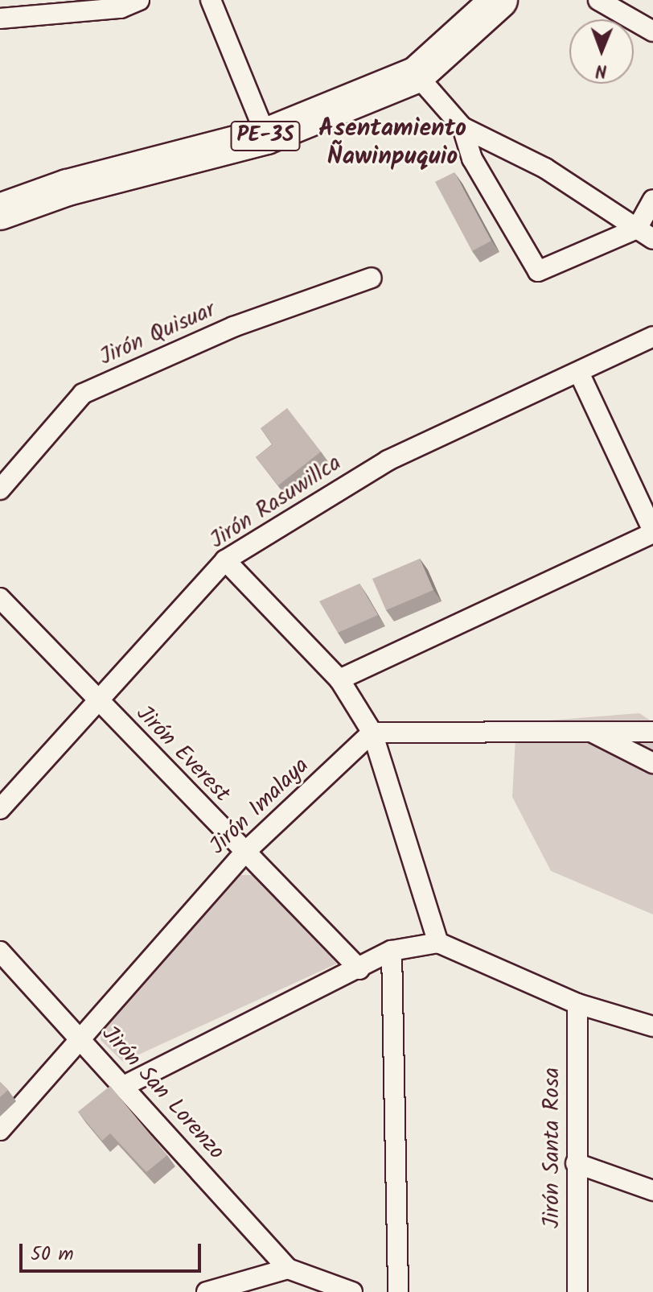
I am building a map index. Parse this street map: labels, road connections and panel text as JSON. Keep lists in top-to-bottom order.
{
  "streets": {
    "highway": ["PE-3S"],
    "street": [
      "Jirón Quisuar",
      "Jirón Rasuwillca",
      "Jirón Everest",
      "Jirón Imalaya",
      "Jirón San Lorenzo",
      "Jirón Santa Rosa"
    ]
  },
  "crossings": [
    ["Jirón Rasuwillca", "Jirón Everest"],
    ["Jirón Everest", "Jirón Imalaya"],
    ["Jirón Imalaya", "Jirón San Lorenzo"]
  ],
  "districts": ["Asentamiento Ñawinpuquio"],
  "scale_bar": "50 m",
  "north": "bottom"
}
